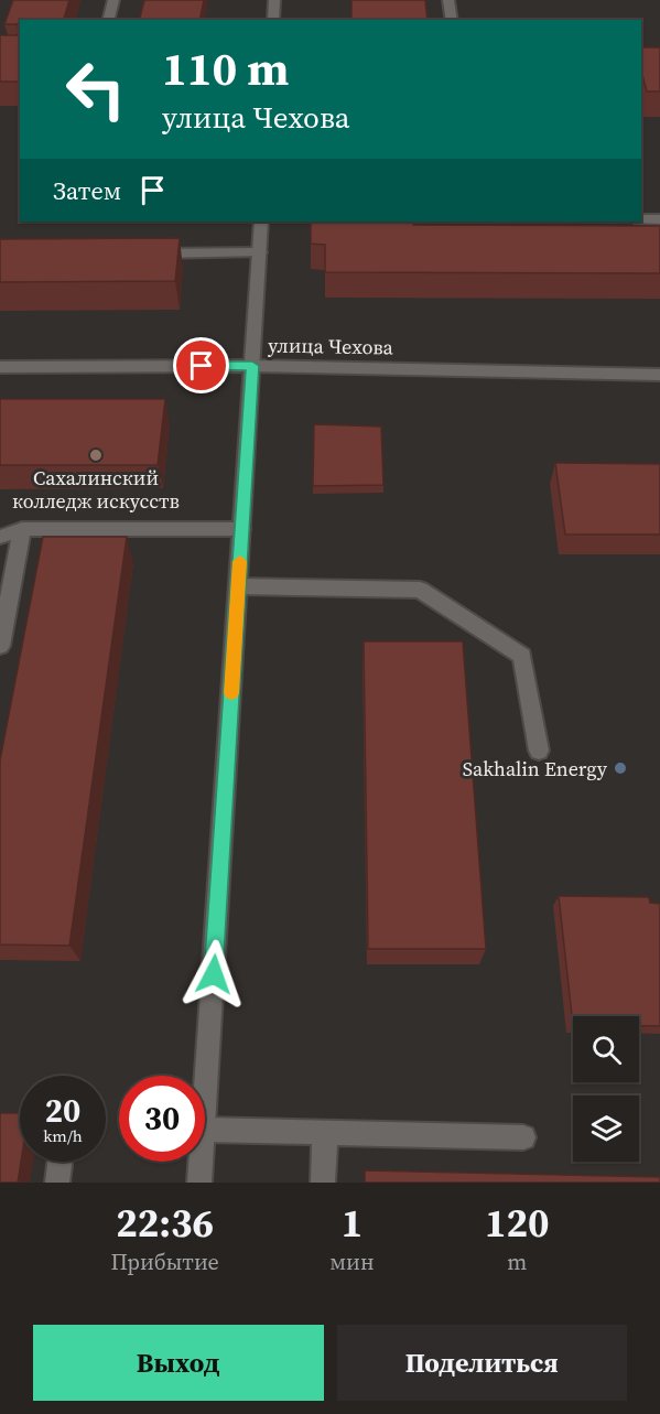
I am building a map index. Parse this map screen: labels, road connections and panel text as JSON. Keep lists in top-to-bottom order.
{
  "streets": {
    "street": ["улица Чехова"]
  },
  "places": ["Сахалинский колледж искусств", "Sakhalin Energy"],
  "page": {
    "turn": ["110 m", "улица Чехова"],
    "then": "Затем",
    "speed": "20 km/h",
    "limit": "30",
    "eta": [
      "22:36",
      "Прибытие",
      "1",
      "мин",
      "120",
      "m"
    ],
    "buttons": ["Выход", "Поделиться"]
  }
}
